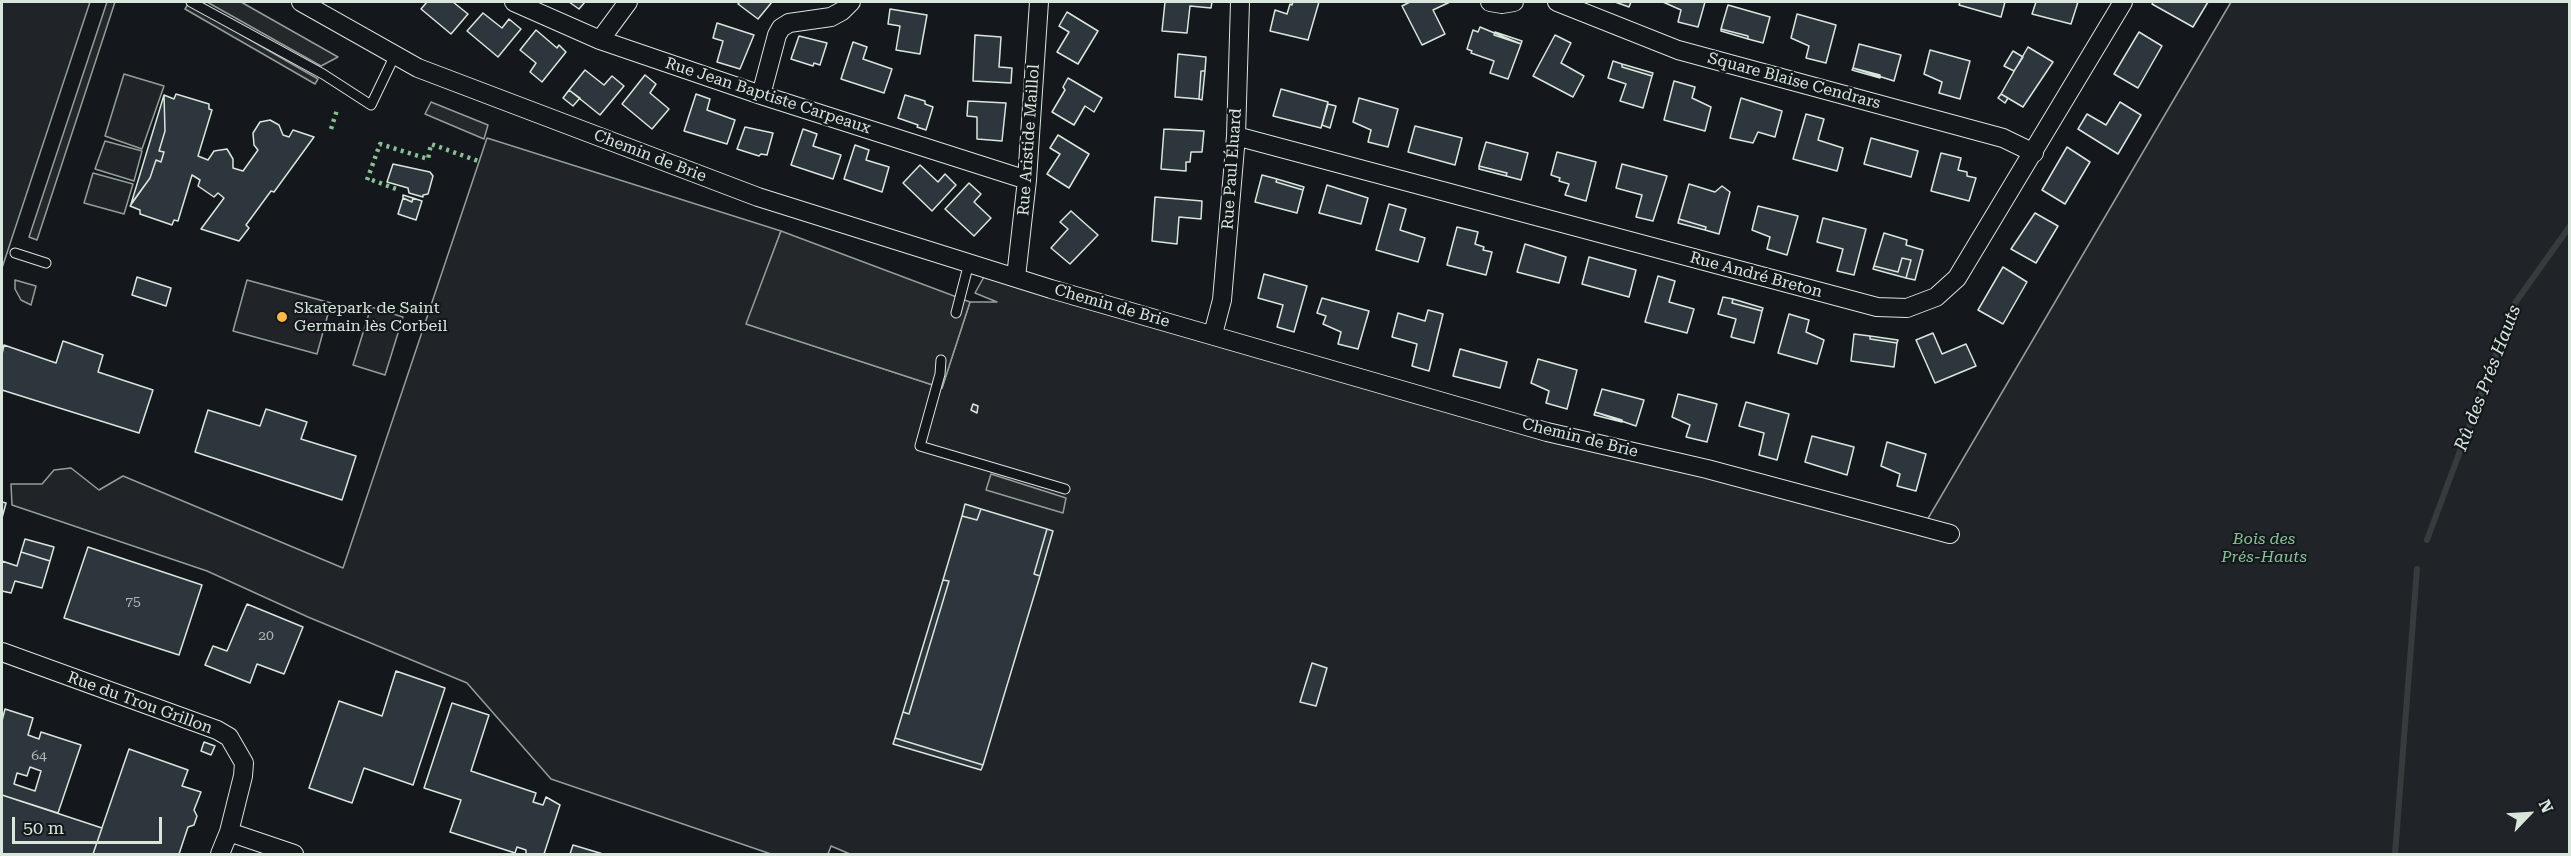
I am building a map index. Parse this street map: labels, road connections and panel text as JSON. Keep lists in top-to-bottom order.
{
  "streets": {
    "street": [
      "Square Blaise Cendrars",
      "Rue Jean Baptiste Carpeaux",
      "Rue Aristide Maillol",
      "Chemin de Brie",
      "Rue Paul Éluard",
      "Rue André Breton",
      "Rue du Trou Grillon"
    ]
  },
  "crossings": [
    ["Square Blaise Cendrars", "Rue André Breton"],
    ["Rue Jean Baptiste Carpeaux", "Rue Aristide Maillol"],
    ["Rue Aristide Maillol", "Chemin de Brie"],
    ["Chemin de Brie", "Rue Paul Éluard"],
    ["Rue Paul Éluard", "Rue André Breton"]
  ],
  "water": ["Rû des Prés Hauts"],
  "parks": ["Bois des Prés-Hauts"],
  "places": ["Skatepark de Saint Germain lès Corbeil"],
  "house_numbers": ["75", "20", "64"],
  "scale_bar": "50 m",
  "north": "top right"
}
